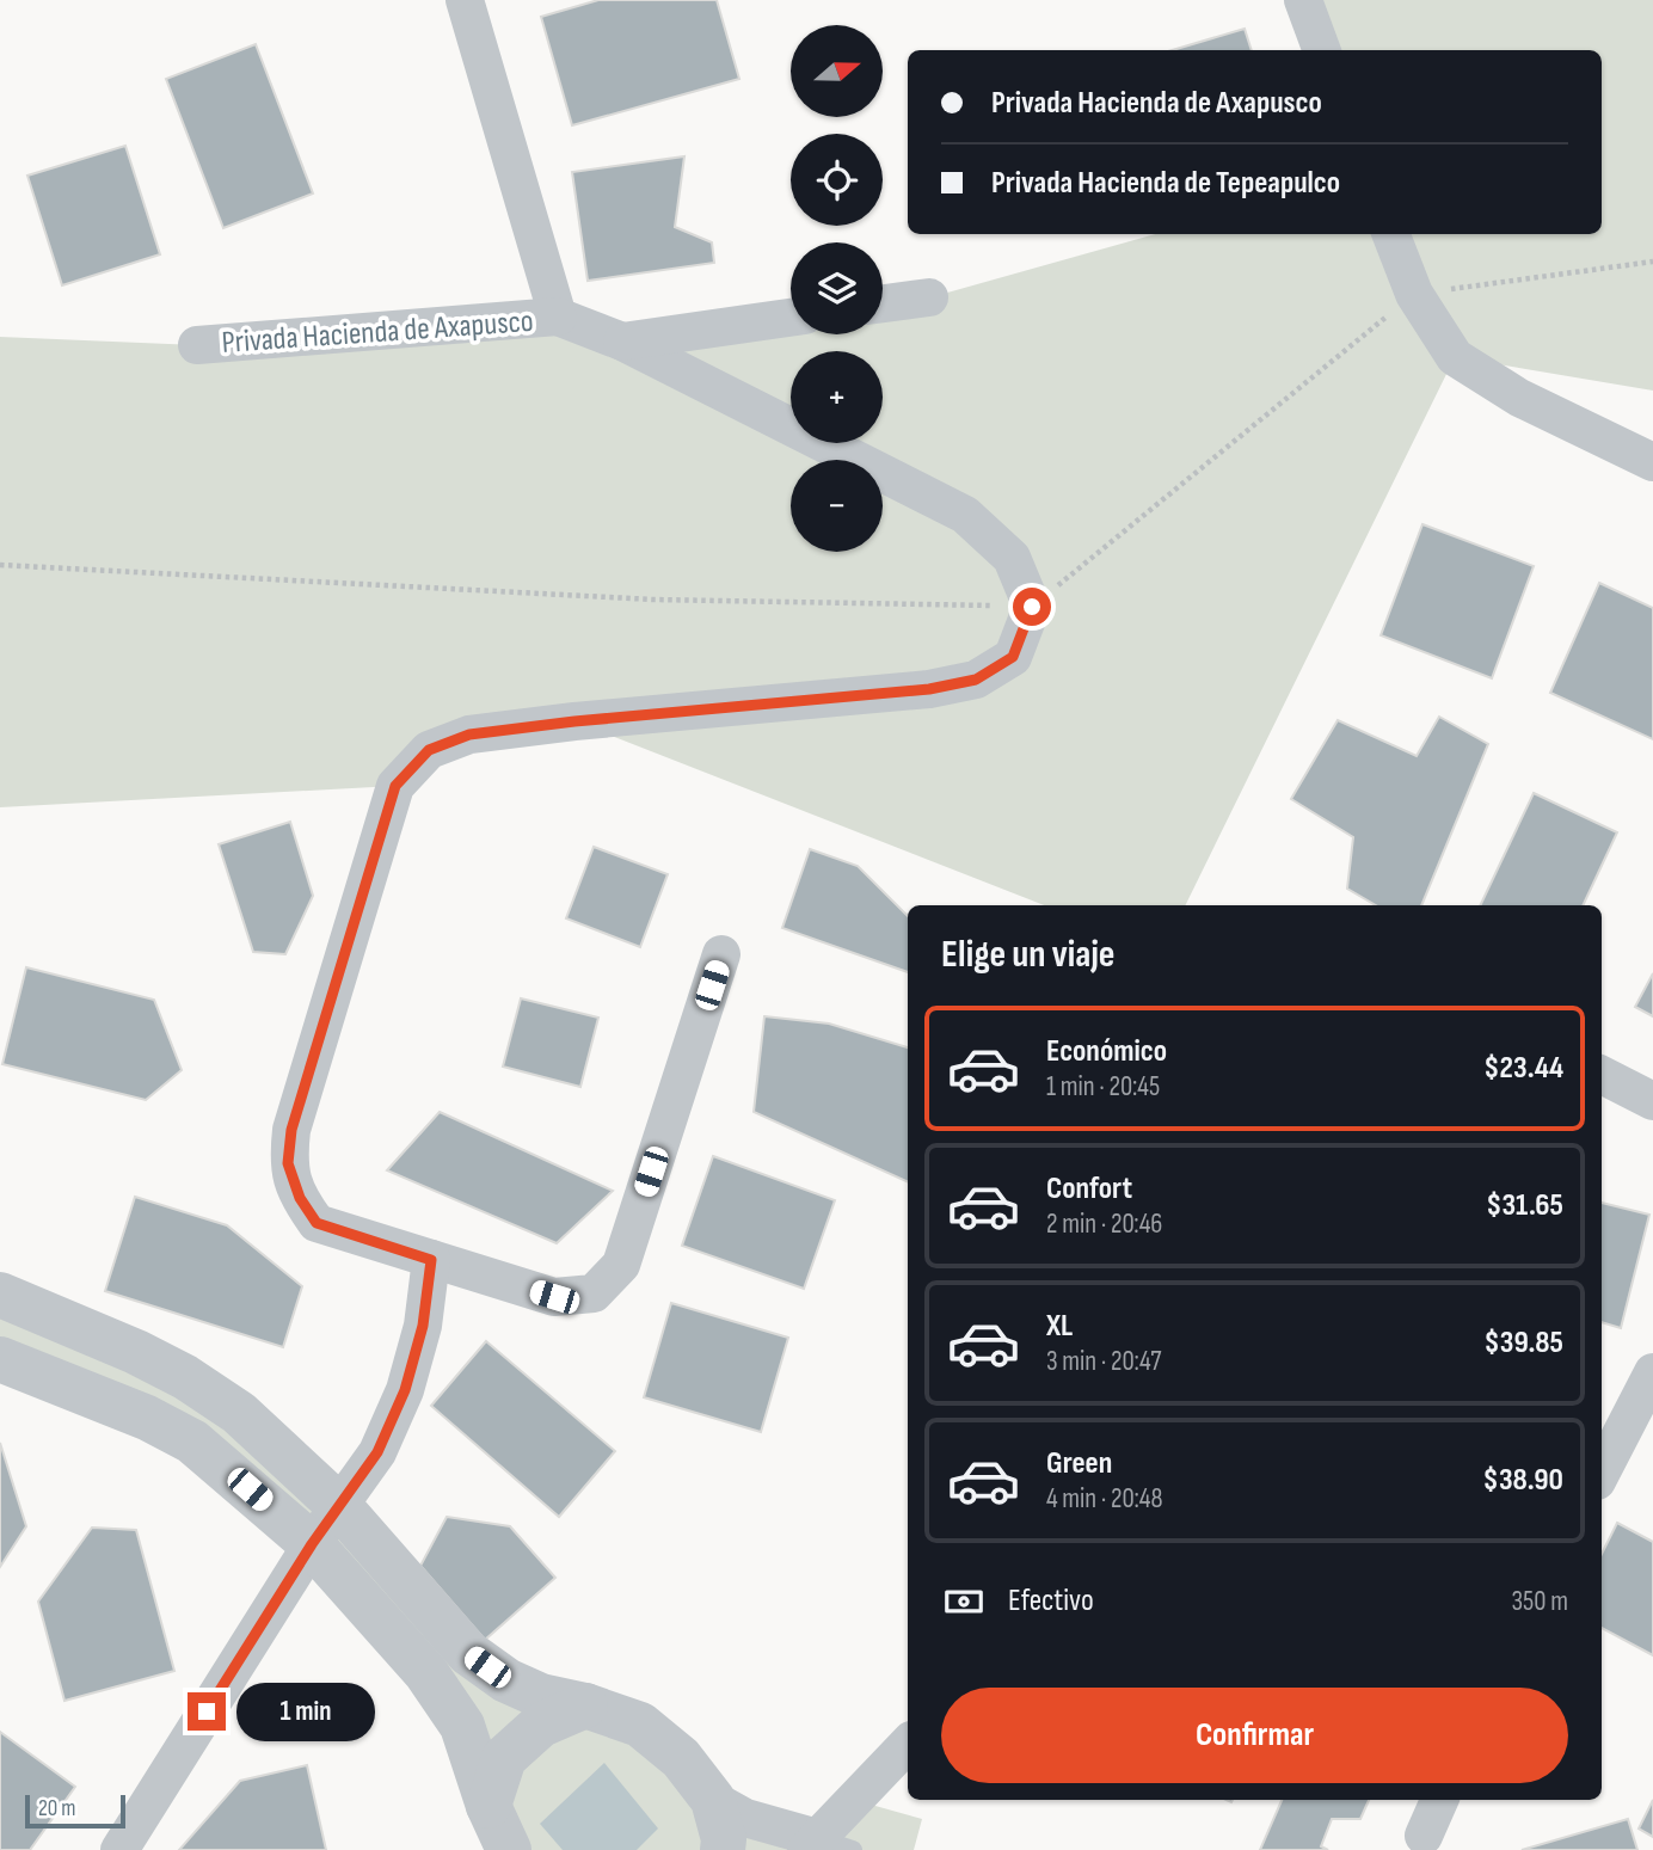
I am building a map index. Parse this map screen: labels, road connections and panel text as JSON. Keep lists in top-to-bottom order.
{
  "streets": {
    "street": ["Privada Hacienda de Axapusco"]
  },
  "scale_bar": "20 m",
  "north": "right",
  "page": {
    "map_buttons": ["+", "−"],
    "banner": ["Privada Hacienda de Axapusco", "Privada Hacienda de Tepeapulco"],
    "heading": "Elige un viaje",
    "list": [
      {
        "name": "Económico",
        "note": "1 min · 20:45",
        "value": "$23.44"
      },
      {
        "name": "Confort",
        "note": "2 min · 20:46",
        "value": "$31.65"
      },
      {
        "name": "XL",
        "note": "3 min · 20:47",
        "value": "$39.85"
      },
      {
        "name": "Green",
        "note": "4 min · 20:48",
        "value": "$38.90"
      }
    ],
    "pay": ["Efectivo", "350 m"],
    "buttons": "Confirmar",
    "bubble": "1 min",
    "scale": "20 m"
  }
}
